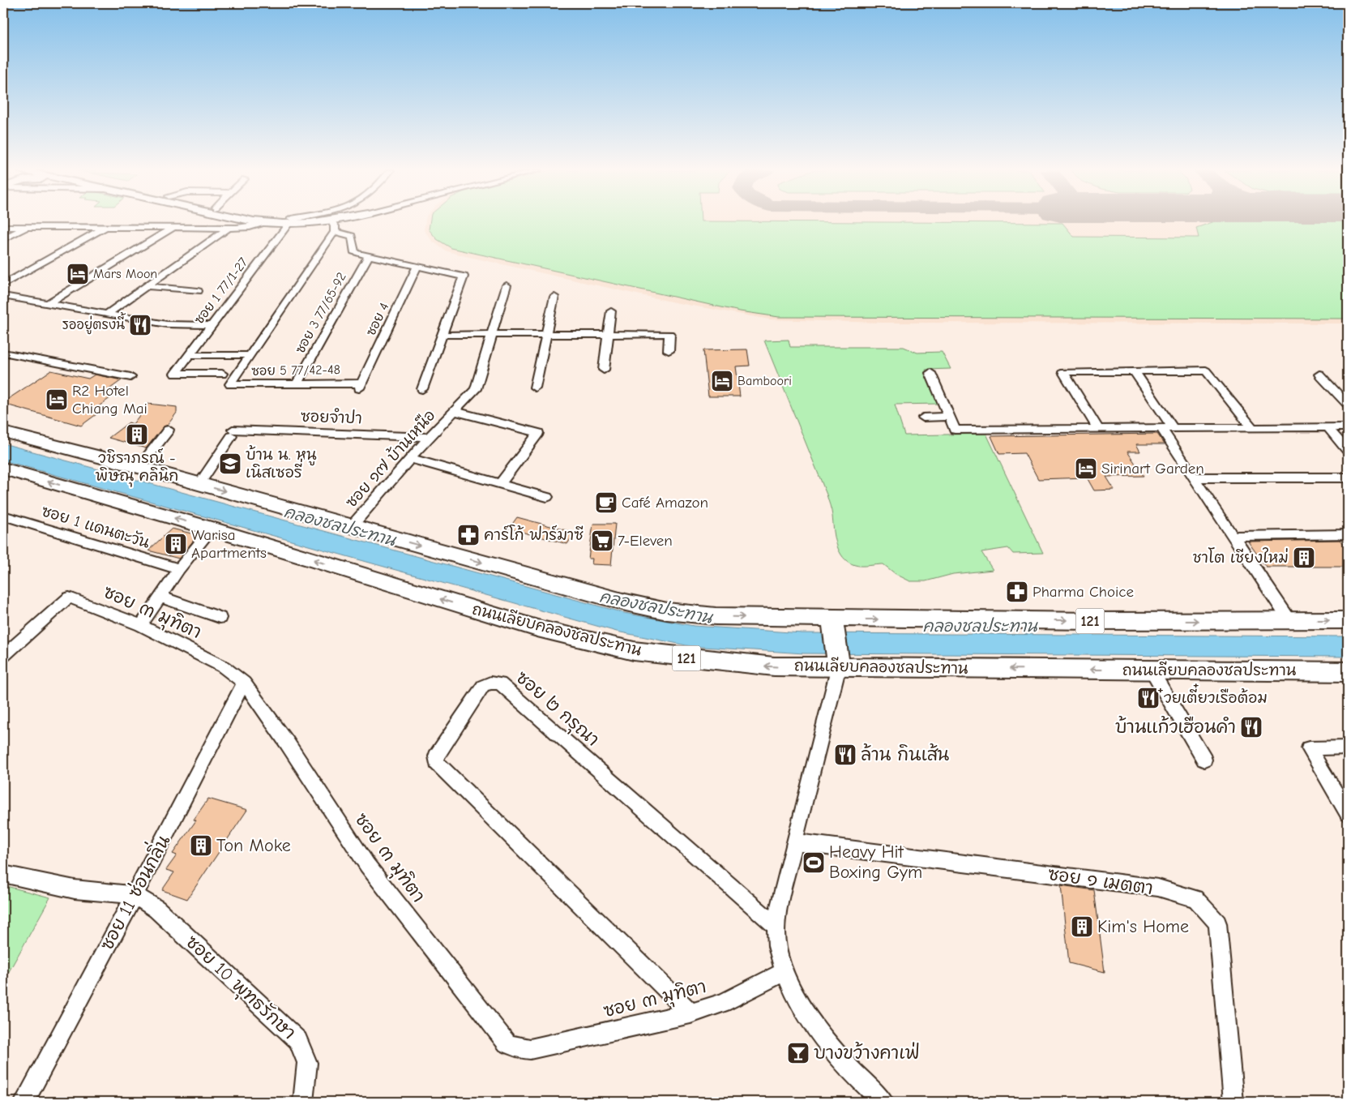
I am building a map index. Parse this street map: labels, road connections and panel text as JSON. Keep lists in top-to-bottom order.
{
  "streets": {
    "main road": ["121", "ถนนเลียบคลองชลประทาน"],
    "street": [
      "ซอย 1 77/1-27",
      "ซอย 3 77/65-92",
      "ซอย 4",
      "ซอย 5 77/42-48",
      "ซอยจำปา",
      "ซอย ๑๗ บ้านเหนือ",
      "ซอย 1 แดนตะวัน",
      "ซอย ๓ มุทิตา",
      "ซอย ๒ กรุณา",
      "ซอย ๑ เมตตา",
      "ซอย 11 ซ่อนกลิ่น",
      "ซอย 10 พุทธรักษา"
    ]
  },
  "crossings": [
    ["ซอย 3 77/65-92", "ซอย 5 77/42-48"],
    ["ซอย 4", "ซอย 5 77/42-48"],
    ["ซอยจำปา", "ซอย ๑๗ บ้านเหนือ"],
    ["ซอยจำปา", "121"],
    ["ซอย ๑๗ บ้านเหนือ", "121"],
    ["ซอย ๓ มุทิตา", "ซอย ๒ กรุณา"],
    ["ซอย ๓ มุทิตา", "ซอย 11 ซ่อนกลิ่น"],
    ["ซอย 11 ซ่อนกลิ่น", "ซอย 10 พุทธรักษา"]
  ],
  "water": ["คลองชลประทาน"],
  "places": {
    "hotel": [
      "Mars Moon",
      "Bamboori",
      "R2 Hotel Chiang Mai",
      "Sirinart Garden"
    ],
    "restaurant": [
      "รออยู่ตรงนี้",
      "๋วยเตี๋ยวเรือต้อม",
      "บ้านแก้วเฮือนคำ",
      "ล้าน กินเส้น"
    ],
    "building": [
      "วชิราภรณ์ - พิษณุ คลินิก",
      "Warisa Apartments",
      "ชาโต เชียงใหม่",
      "Ton Moke",
      "Kim's Home"
    ],
    "school or university": ["บ้าน น. หนู เนิสเซอรี่"],
    "cafe": ["Café Amazon"],
    "pharmacy": ["คาร์โก้ ฟาร์มาซี", "Pharma Choice"],
    "supermarket": ["7-Eleven"],
    "sports": ["Heavy Hit Boxing Gym"],
    "bar": ["บางขว้างคาเฟ่"]
  }
}
